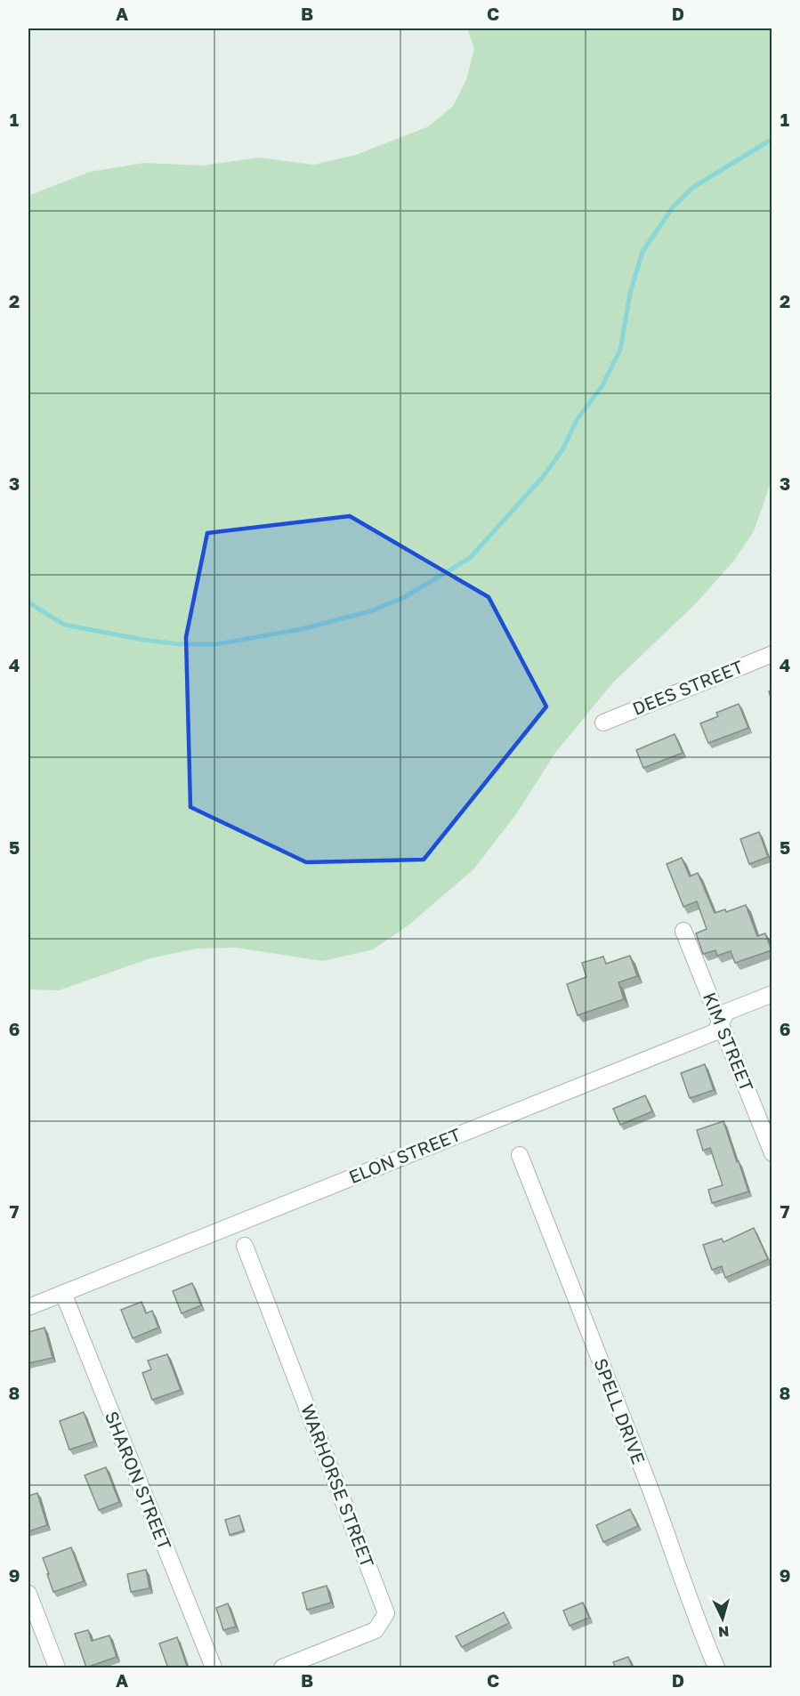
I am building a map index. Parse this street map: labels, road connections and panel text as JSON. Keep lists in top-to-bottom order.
{
  "streets": {
    "street": [
      "DEES STREET",
      "KIM STREET",
      "ELON STREET",
      "SPELL DRIVE",
      "SHARON STREET",
      "WARHORSE STREET"
    ]
  },
  "crossings": [
    ["KIM STREET", "ELON STREET"],
    ["ELON STREET", "SHARON STREET"]
  ],
  "north": "bottom",
  "grid": {
    "columns": [
      "A",
      "B",
      "C",
      "D"
    ],
    "rows": [
      "1",
      "2",
      "3",
      "4",
      "5",
      "6",
      "7",
      "8",
      "9"
    ]
  }
}
